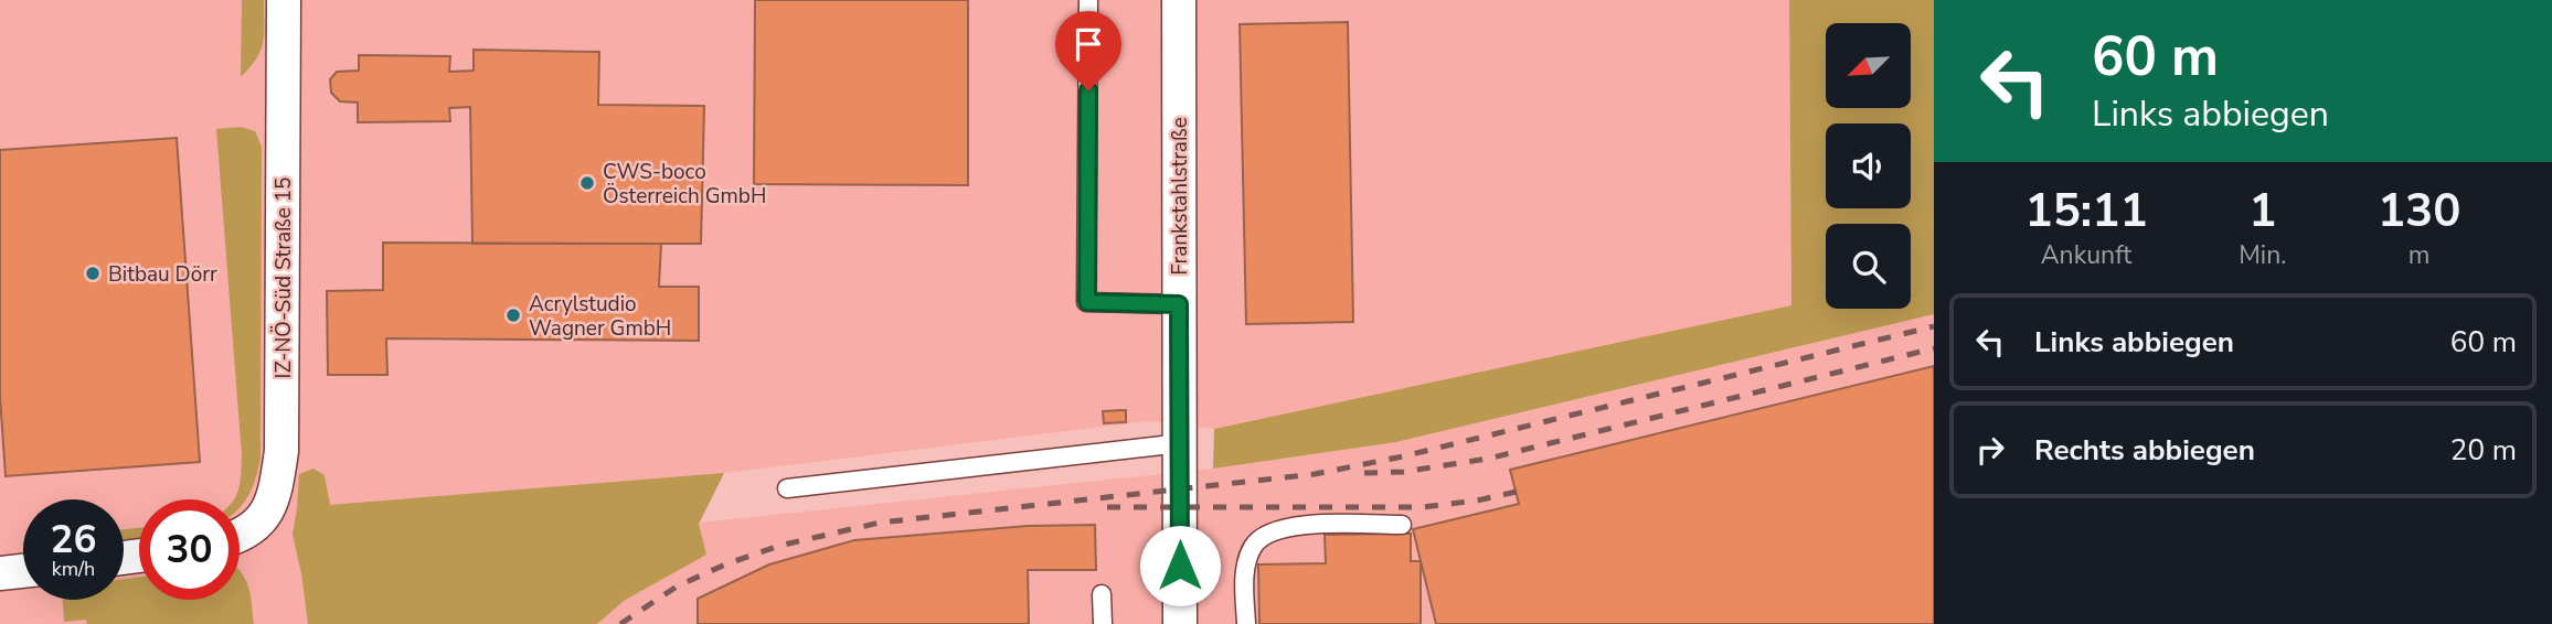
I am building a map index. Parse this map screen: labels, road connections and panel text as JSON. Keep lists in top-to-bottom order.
{
  "streets": {
    "street": ["Frankstahlstraße", "IZ-NÖ-Süd Straße 15"]
  },
  "places": ["CWS-boco Österreich GmbH", "Bitbau Dörr", "Acrylstudio Wagner GmbH"],
  "north": "bottom left",
  "page": {
    "turn": ["60 m", "Links abbiegen"],
    "eta": [
      "15:11",
      "Ankunft",
      "1",
      "Min.",
      "130",
      "m"
    ],
    "list": [
      {
        "name": "Links abbiegen",
        "value": "60 m"
      },
      {
        "name": "Rechts abbiegen",
        "value": "20 m"
      }
    ],
    "speed": "26 km/h",
    "limit": "30"
  }
}
